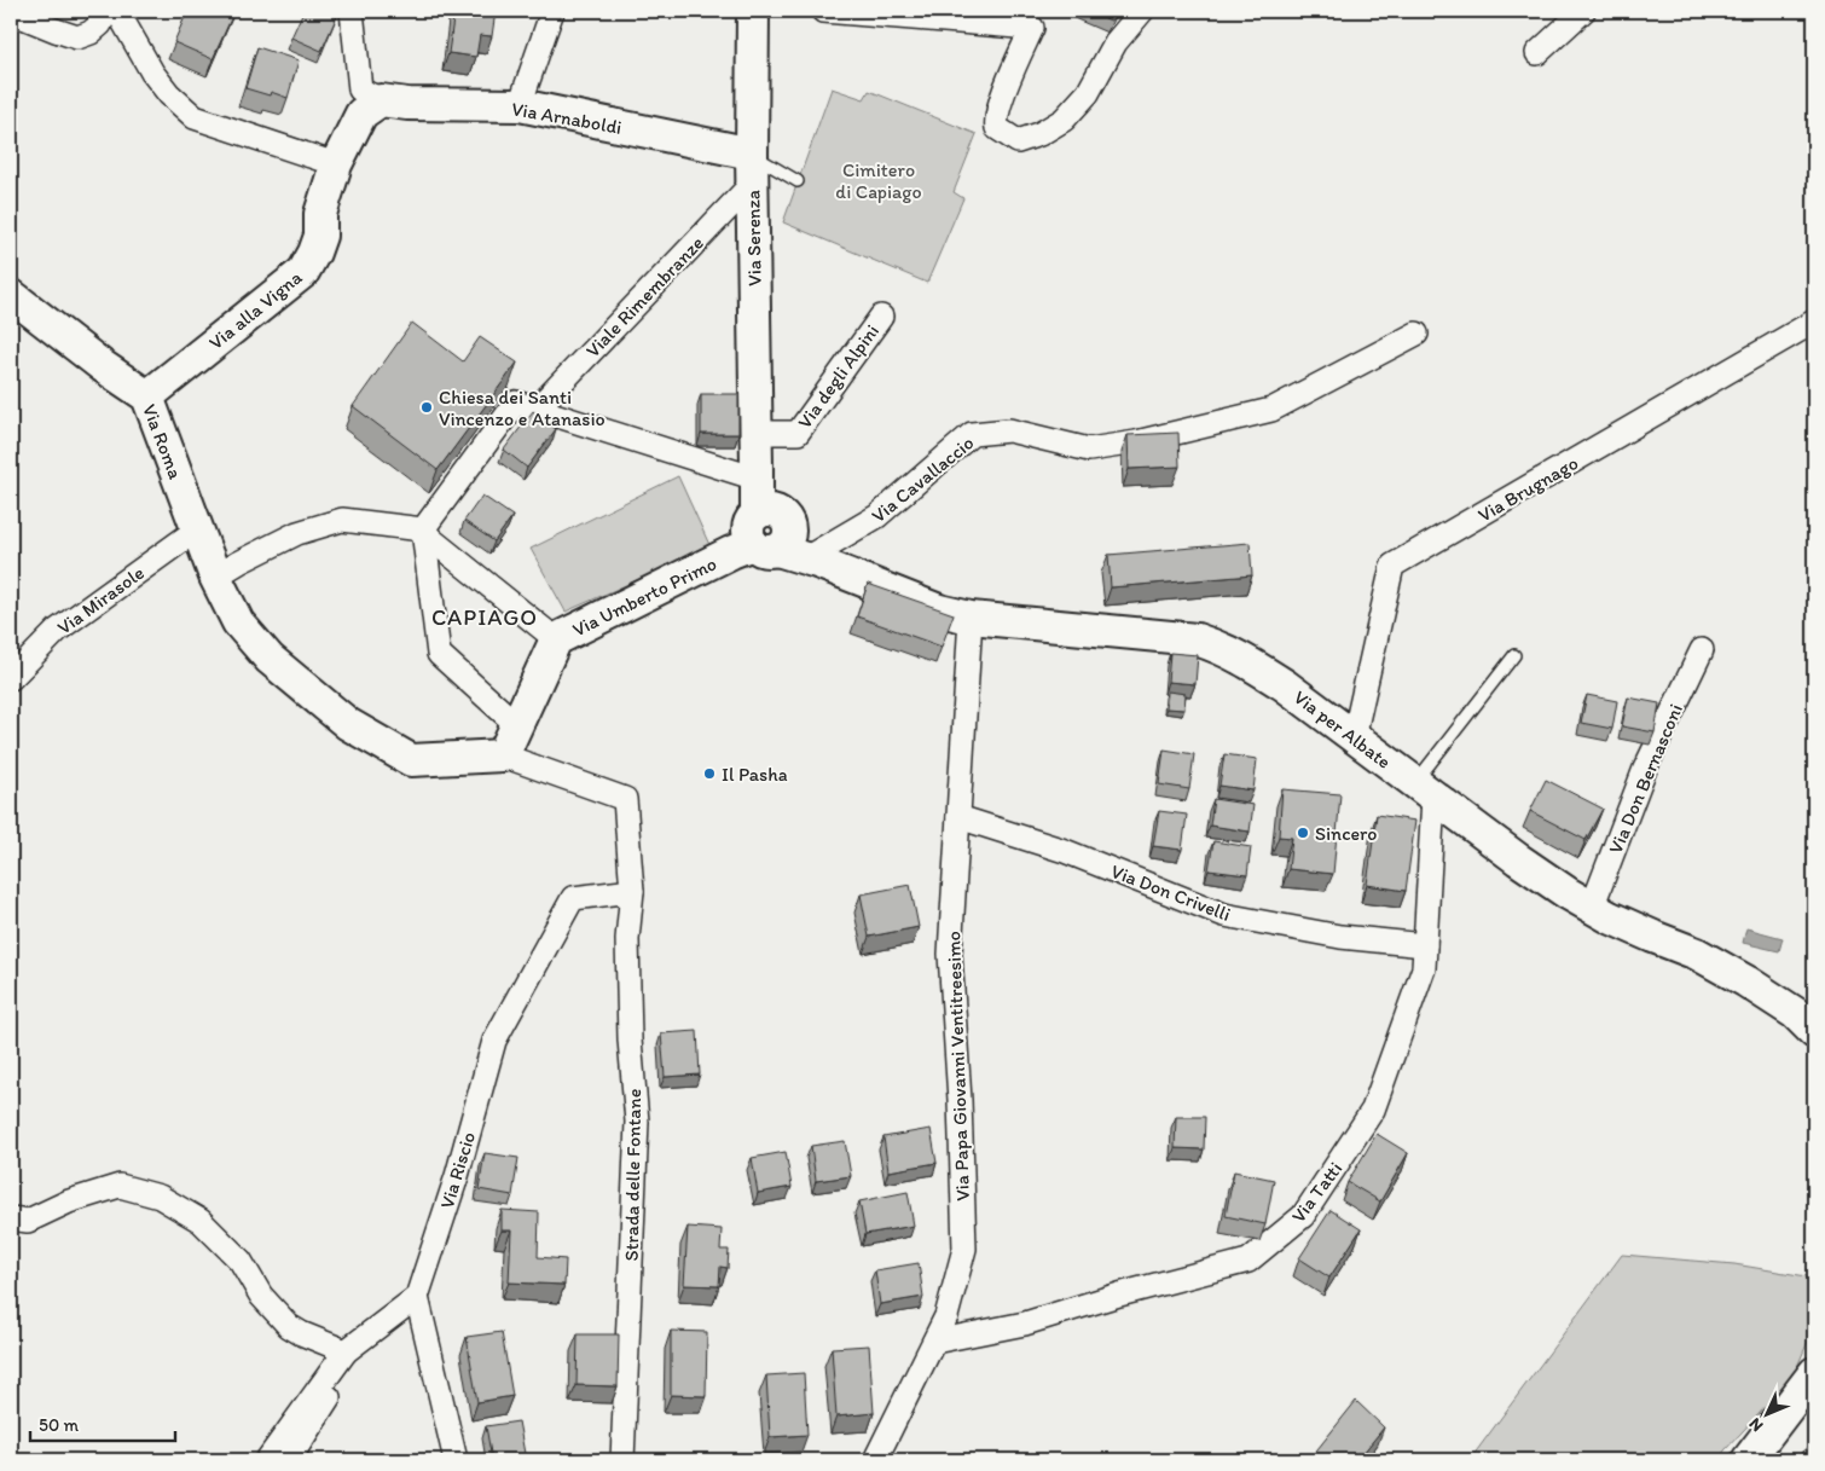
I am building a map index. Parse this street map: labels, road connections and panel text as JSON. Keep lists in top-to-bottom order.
{
  "streets": {
    "street": [
      "Via Arnaboldi",
      "Via Serenza",
      "Viale Rimembranze",
      "Via alla Vigna",
      "Via degli Alpini",
      "Via Roma",
      "Via Cavallaccio",
      "Via Brugnago",
      "Via Umberto Primo",
      "Via Mirasole",
      "Via per Albate",
      "Via Don Bernasconi",
      "Via Don Crivelli",
      "Via Papa Giovanni Ventitreesimo",
      "Via Riscio",
      "Strada delle Fontane",
      "Via Tatti"
    ]
  },
  "crossings": [
    ["Via Arnaboldi", "Via Serenza"],
    ["Via Arnaboldi", "Viale Rimembranze"],
    ["Via Arnaboldi", "Via alla Vigna"],
    ["Via Serenza", "Viale Rimembranze"],
    ["Via Serenza", "Via degli Alpini"],
    ["Via Serenza", "Via Cavallaccio"],
    ["Via Serenza", "Via Umberto Primo"],
    ["Via Serenza", "Via per Albate"],
    ["Via alla Vigna", "Via Roma"],
    ["Via Roma", "Via Mirasole"],
    ["Via Cavallaccio", "Via Umberto Primo"],
    ["Via Cavallaccio", "Via per Albate"],
    ["Via Brugnago", "Via per Albate"],
    ["Via Umberto Primo", "Via per Albate"],
    ["Via Umberto Primo", "Strada delle Fontane"],
    ["Via per Albate", "Via Don Bernasconi"],
    ["Via per Albate", "Via Papa Giovanni Ventitreesimo"],
    ["Via per Albate", "Via Tatti"],
    ["Via Don Crivelli", "Via Papa Giovanni Ventitreesimo"],
    ["Via Don Crivelli", "Via Tatti"],
    ["Via Papa Giovanni Ventitreesimo", "Via Tatti"],
    ["Via Riscio", "Strada delle Fontane"]
  ],
  "districts": ["CAPIAGO"],
  "parks": ["Cimitero di Capiago"],
  "places": ["Chiesa dei Santi Vincenzo e Atanasio", "Il Pasha", "Sincero"],
  "scale_bar": "50 m",
  "north": "bottom left"
}
